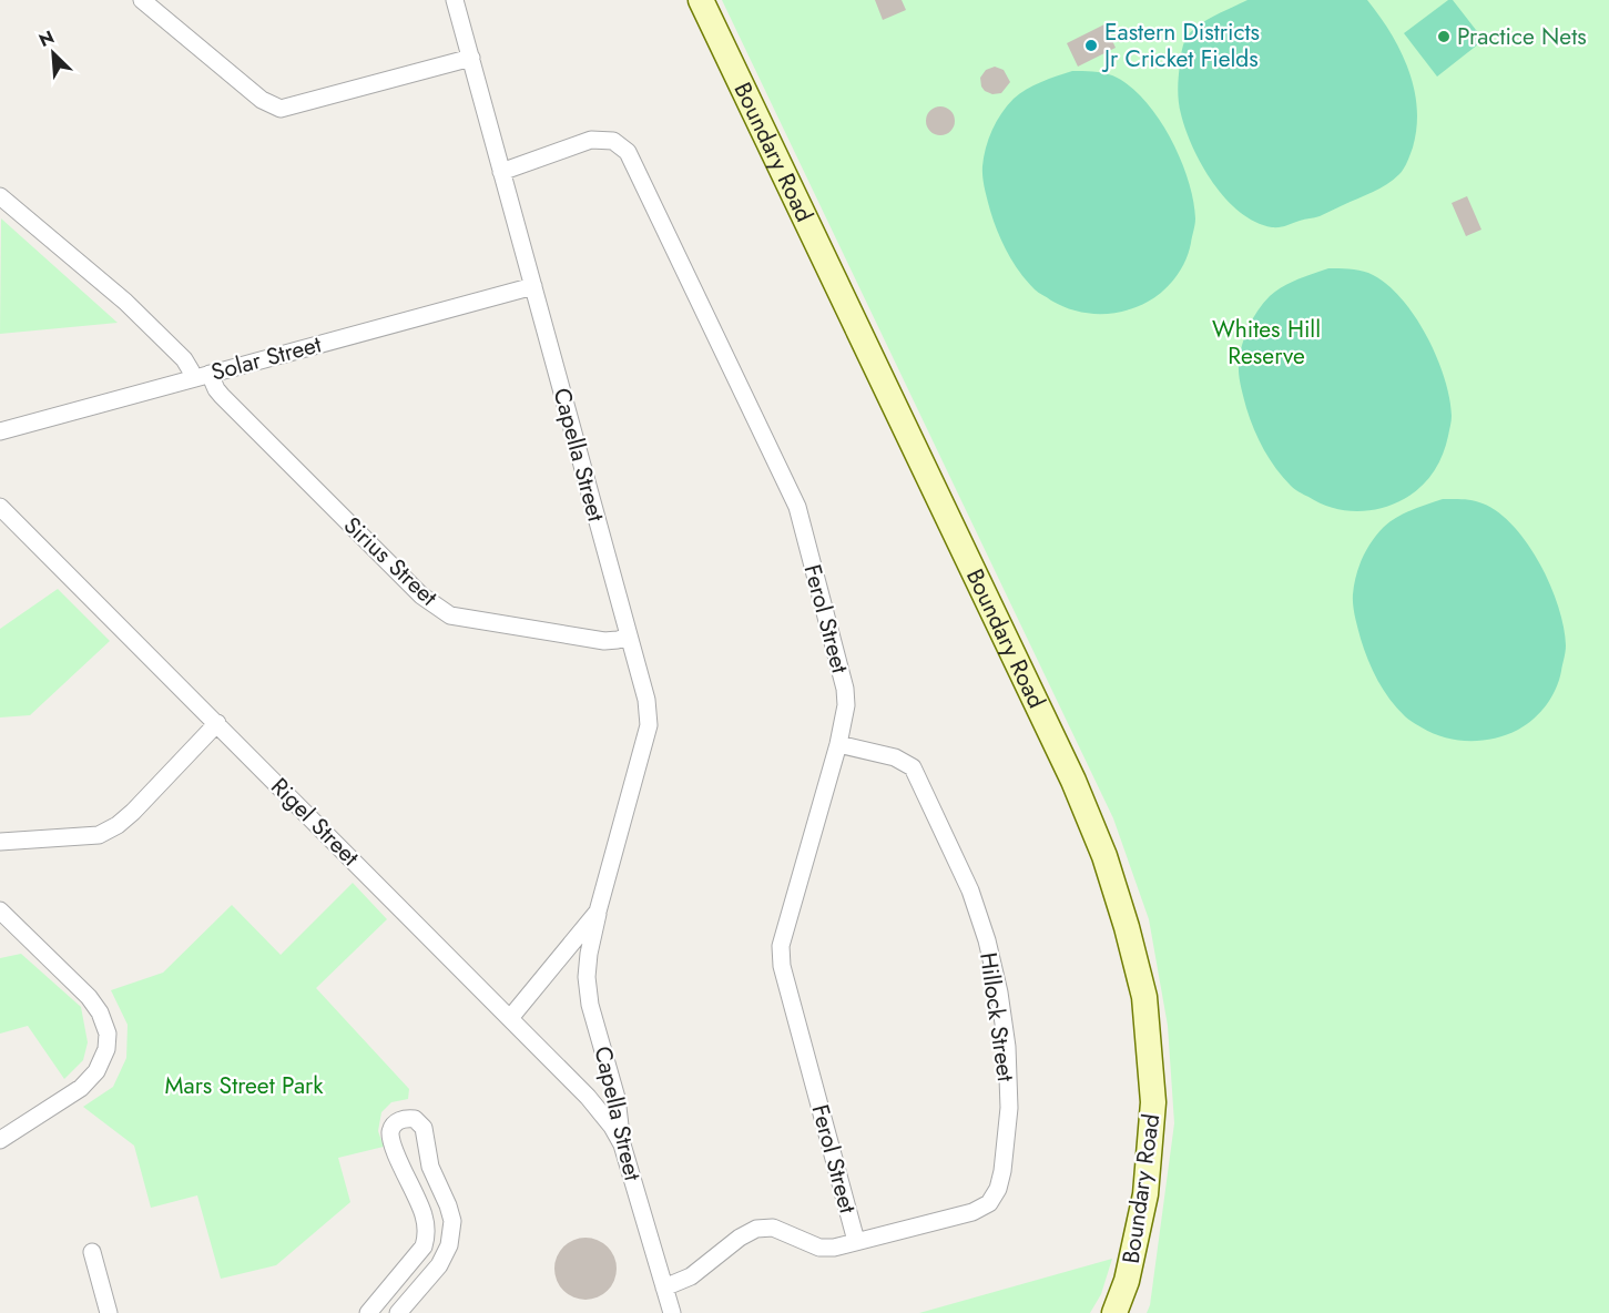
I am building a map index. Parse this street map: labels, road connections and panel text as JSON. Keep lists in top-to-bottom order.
{
  "streets": {
    "main road": ["Boundary Road"],
    "street": [
      "Solar Street",
      "Capella Street",
      "Sirius Street",
      "Ferol Street",
      "Rigel Street",
      "Hillock Street"
    ]
  },
  "crossings": [
    ["Solar Street", "Capella Street"],
    ["Solar Street", "Sirius Street"],
    ["Capella Street", "Sirius Street"],
    ["Capella Street", "Ferol Street"],
    ["Capella Street", "Rigel Street"],
    ["Capella Street", "Hillock Street"],
    ["Ferol Street", "Hillock Street"]
  ],
  "parks": ["Whites Hill Reserve", "Mars Street Park"],
  "places": ["Practice Nets", "Eastern Districts Jr Cricket Fields"],
  "north": "top left"
}
